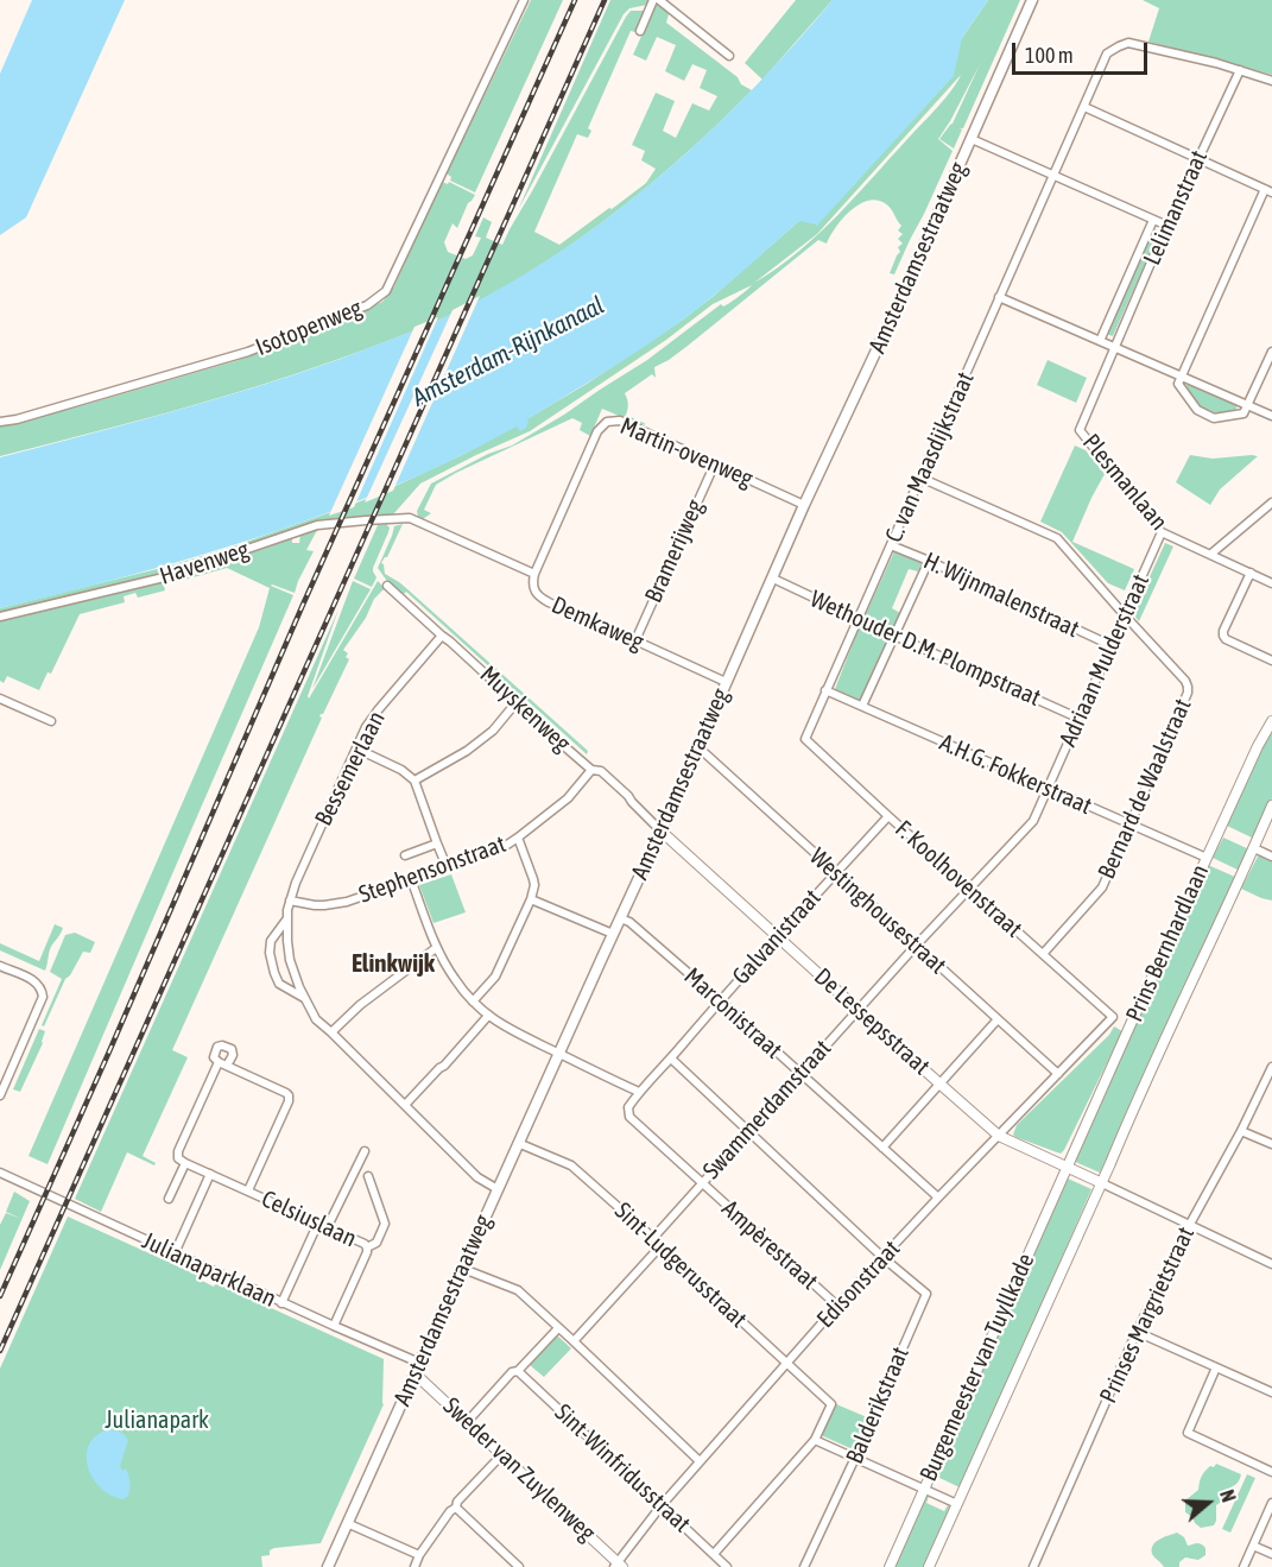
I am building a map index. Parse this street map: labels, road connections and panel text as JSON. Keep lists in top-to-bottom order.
{
  "streets": {
    "main road": ["Amsterdamsestraatweg"],
    "street": [
      "Lelimanstraat",
      "Isotopenweg",
      "Martin-ovenweg",
      "C. van Maasdijkstraat",
      "Plesmanlaan",
      "Bramerijweg",
      "Havenweg",
      "H. Wijnmalenstraat",
      "Demkaweg",
      "Wethouder D.M. Plompstraat",
      "Adriaan Mulderstraat",
      "Muyskenweg",
      "Bessemerlaan",
      "A.H.G. Fokkerstraat",
      "Bernard de Waalstraat",
      "Stephensonstraat",
      "F. Koolhovenstraat",
      "Westinghousestraat",
      "Galvanistraat",
      "Prins Bernhardlaan",
      "Marconistraat",
      "De Lessepsstraat",
      "Swammerdamstraat",
      "Celsiuslaan",
      "Ampèrestraat",
      "Sint-Ludgerusstraat",
      "Julianaparklaan",
      "Edisonstraat",
      "Prinses Margrietstraat",
      "Burgemeester van Tuyllkade",
      "Balderikstraat",
      "Sint-Winfridusstraat",
      "Sweder van Zuylenweg"
    ]
  },
  "crossings": [
    ["Lelimanstraat", "C. van Maasdijkstraat"],
    ["Lelimanstraat", "Plesmanlaan"],
    ["Amsterdamsestraatweg", "Martin-ovenweg"],
    ["Amsterdamsestraatweg", "Demkaweg"],
    ["Amsterdamsestraatweg", "Wethouder D.M. Plompstraat"],
    ["Amsterdamsestraatweg", "Muyskenweg"],
    ["Amsterdamsestraatweg", "Bessemerlaan"],
    ["Amsterdamsestraatweg", "Westinghousestraat"],
    ["Amsterdamsestraatweg", "Marconistraat"],
    ["Amsterdamsestraatweg", "De Lessepsstraat"],
    ["Amsterdamsestraatweg", "Sint-Ludgerusstraat"],
    ["Amsterdamsestraatweg", "Julianaparklaan"],
    ["Amsterdamsestraatweg", "Sweder van Zuylenweg"],
    ["Martin-ovenweg", "Bramerijweg"],
    ["Martin-ovenweg", "Demkaweg"],
    ["C. van Maasdijkstraat", "H. Wijnmalenstraat"],
    ["C. van Maasdijkstraat", "Wethouder D.M. Plompstraat"],
    ["C. van Maasdijkstraat", "A.H.G. Fokkerstraat"],
    ["C. van Maasdijkstraat", "F. Koolhovenstraat"],
    ["Plesmanlaan", "Adriaan Mulderstraat"],
    ["Bramerijweg", "Demkaweg"],
    ["Havenweg", "Demkaweg"],
    ["H. Wijnmalenstraat", "Adriaan Mulderstraat"],
    ["Wethouder D.M. Plompstraat", "Adriaan Mulderstraat"],
    ["Adriaan Mulderstraat", "A.H.G. Fokkerstraat"],
    ["Adriaan Mulderstraat", "Bernard de Waalstraat"],
    ["Adriaan Mulderstraat", "F. Koolhovenstraat"],
    ["Adriaan Mulderstraat", "Swammerdamstraat"],
    ["Muyskenweg", "Bessemerlaan"],
    ["Muyskenweg", "Stephensonstraat"],
    ["Muyskenweg", "De Lessepsstraat"],
    ["Bessemerlaan", "Stephensonstraat"],
    ["A.H.G. Fokkerstraat", "Bernard de Waalstraat"],
    ["A.H.G. Fokkerstraat", "Prins Bernhardlaan"],
    ["Bernard de Waalstraat", "F. Koolhovenstraat"],
    ["F. Koolhovenstraat", "Galvanistraat"],
    ["F. Koolhovenstraat", "Swammerdamstraat"],
    ["F. Koolhovenstraat", "Edisonstraat"],
    ["Westinghousestraat", "Galvanistraat"],
    ["Westinghousestraat", "Swammerdamstraat"],
    ["Westinghousestraat", "Edisonstraat"],
    ["Galvanistraat", "Marconistraat"],
    ["Galvanistraat", "De Lessepsstraat"],
    ["Galvanistraat", "Ampèrestraat"],
    ["Prins Bernhardlaan", "De Lessepsstraat"],
    ["Prins Bernhardlaan", "Burgemeester van Tuyllkade"],
    ["Marconistraat", "Swammerdamstraat"],
    ["Marconistraat", "Edisonstraat"],
    ["De Lessepsstraat", "Swammerdamstraat"],
    ["De Lessepsstraat", "Edisonstraat"],
    ["De Lessepsstraat", "Burgemeester van Tuyllkade"],
    ["Swammerdamstraat", "Ampèrestraat"],
    ["Swammerdamstraat", "Sint-Ludgerusstraat"],
    ["Celsiuslaan", "Julianaparklaan"],
    ["Ampèrestraat", "Edisonstraat"],
    ["Sint-Ludgerusstraat", "Edisonstraat"],
    ["Julianaparklaan", "Sweder van Zuylenweg"],
    ["Edisonstraat", "Balderikstraat"],
    ["Edisonstraat", "Sint-Winfridusstraat"],
    ["Edisonstraat", "Sweder van Zuylenweg"]
  ],
  "districts": ["Elinkwijk"],
  "water": ["Amsterdam-Rijnkanaal"],
  "parks": ["Julianapark"],
  "scale_bar": "100 m",
  "north": "right"
}
